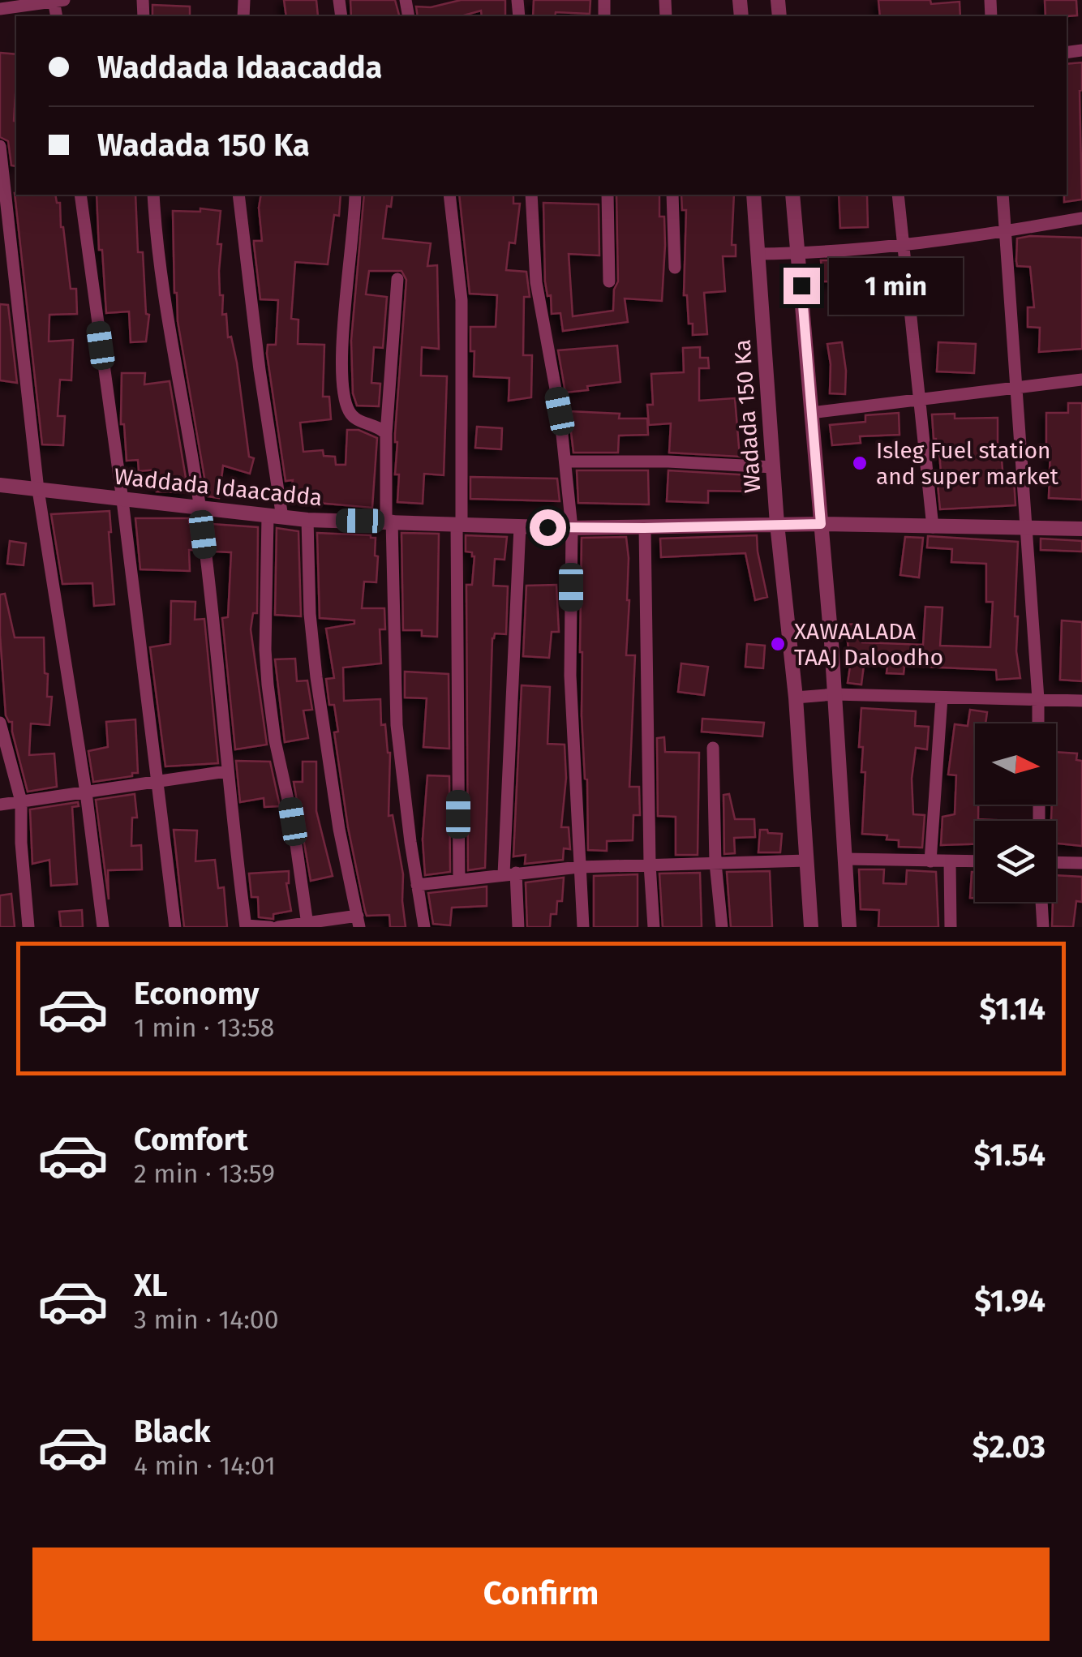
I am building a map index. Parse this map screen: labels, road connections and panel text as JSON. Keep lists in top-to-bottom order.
{
  "streets": {
    "street": ["Wadada 150 Ka", "Waddada Idaacadda"]
  },
  "crossings": [
    ["Wadada 150 Ka", "Waddada Idaacadda"]
  ],
  "places": ["Isleg Fuel station and super market", "XAWAALADA TAAJ Daloodho"],
  "north": "right",
  "page": {
    "banner": ["Waddada Idaacadda", "Wadada 150 Ka"],
    "bubble": "1 min",
    "list": [
      {
        "name": "Economy",
        "note": "1 min · 13:58",
        "value": "$1.14"
      },
      {
        "name": "Comfort",
        "note": "2 min · 13:59",
        "value": "$1.54"
      },
      {
        "name": "XL",
        "note": "3 min · 14:00",
        "value": "$1.94"
      },
      {
        "name": "Black",
        "note": "4 min · 14:01",
        "value": "$2.03"
      }
    ],
    "buttons": "Confirm"
  }
}
